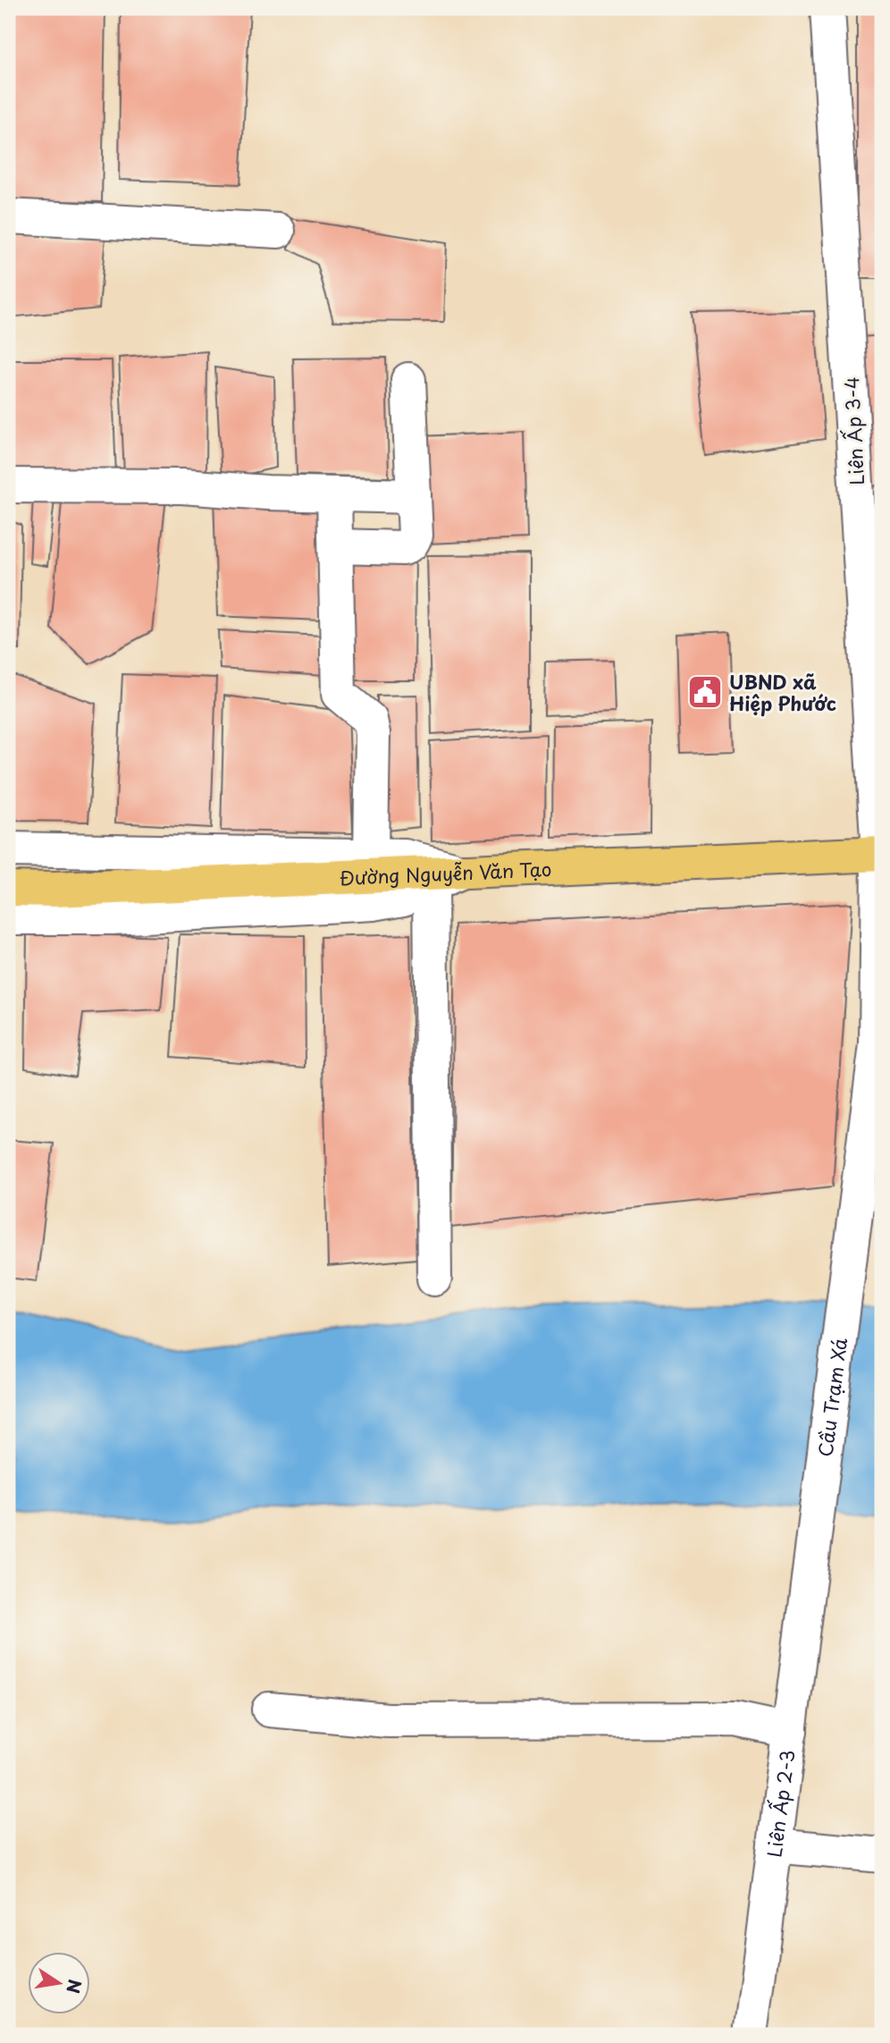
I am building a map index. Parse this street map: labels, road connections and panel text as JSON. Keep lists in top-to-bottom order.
{
  "streets": {
    "main road": ["Đường Nguyễn Văn Tạo"],
    "street": ["Liên Ấp 3-4", "Cầu Trạm Xá", "Liên Ấp 2-3"]
  },
  "crossings": [
    ["Liên Ấp 3-4", "Đường Nguyễn Văn Tạo"],
    ["Liên Ấp 3-4", "Cầu Trạm Xá"],
    ["Đường Nguyễn Văn Tạo", "Cầu Trạm Xá"],
    ["Cầu Trạm Xá", "Liên Ấp 2-3"]
  ],
  "places": {
    "public building": ["UBND xã Hiệp Phước"]
  },
  "north": "right"
}
